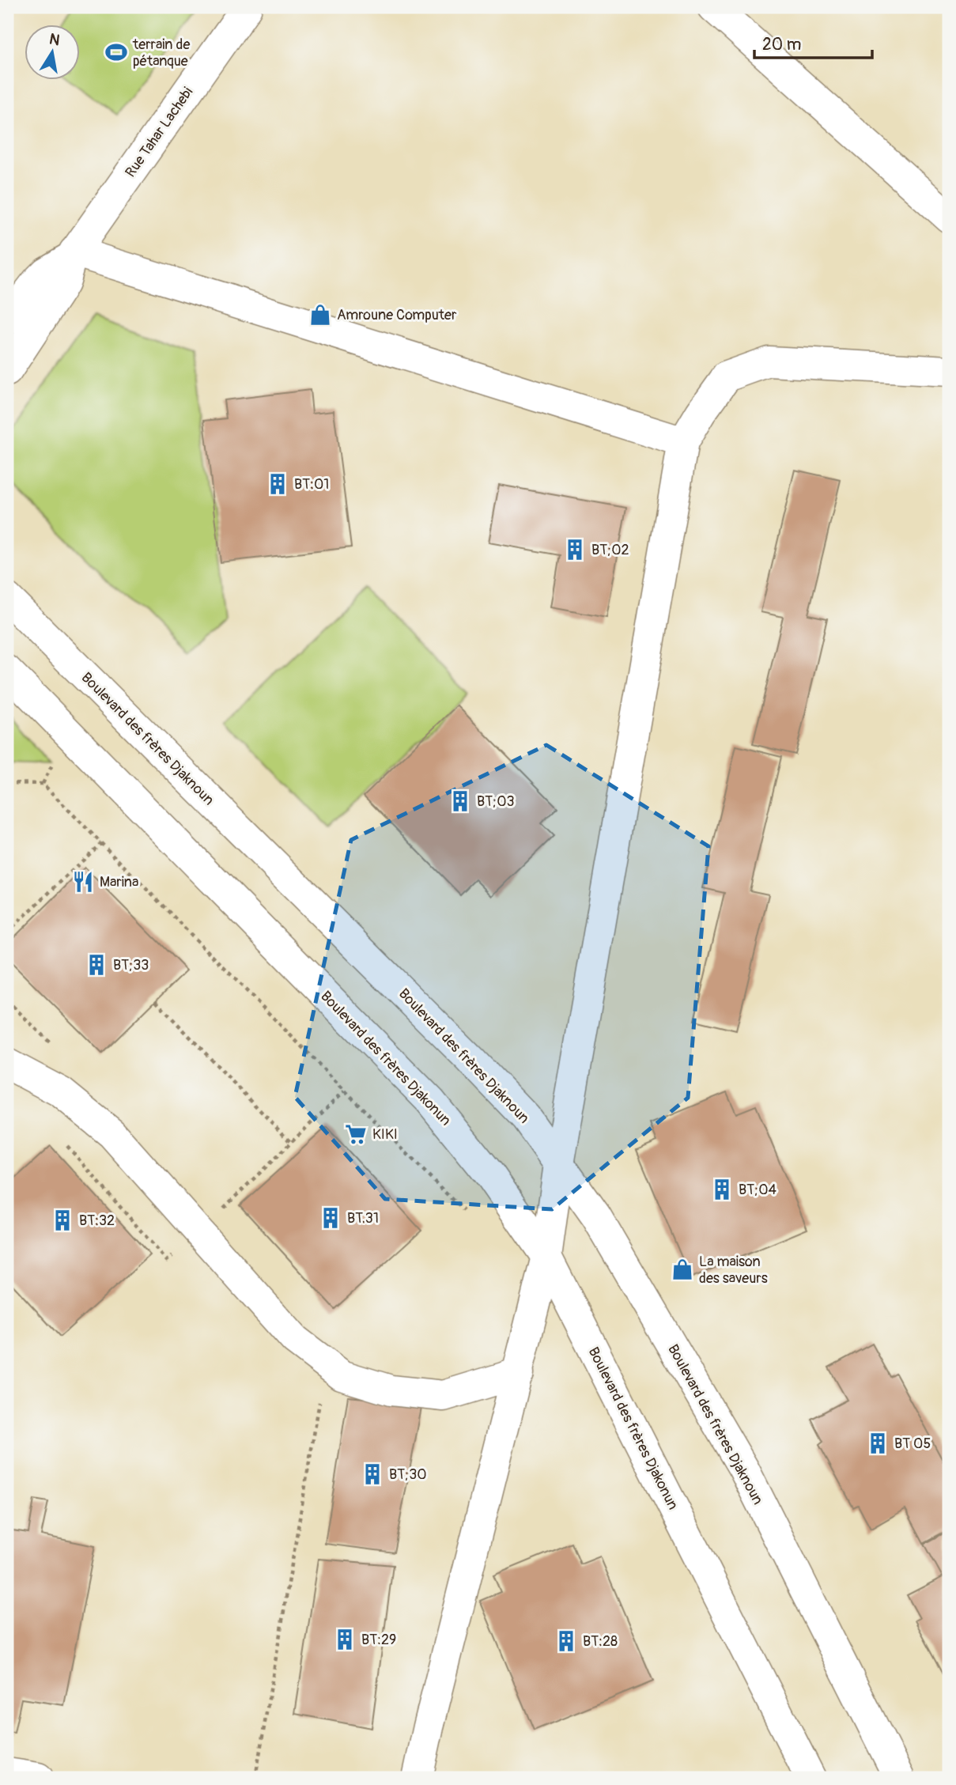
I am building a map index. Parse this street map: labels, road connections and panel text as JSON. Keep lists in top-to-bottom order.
{
  "streets": {
    "street": ["Rue Tahar Lachebi", "Boulevard des frères Djaknoun", "Boulevard des frères Djakonun"]
  },
  "places": {
    "sports": ["terrain de pétanque"],
    "shop": ["Amroune Computer", "La maison des saveurs"],
    "building": [
      "BT:01",
      "BT;02",
      "BT;03",
      "BT;33",
      "BT;04",
      "BT.31",
      "BT:32",
      "BT 05",
      "BT;30",
      "BT:29",
      "BT:28"
    ],
    "restaurant": ["Marina"],
    "supermarket": ["KIKI"]
  },
  "scale_bar": "20 m",
  "north": "top"
}
